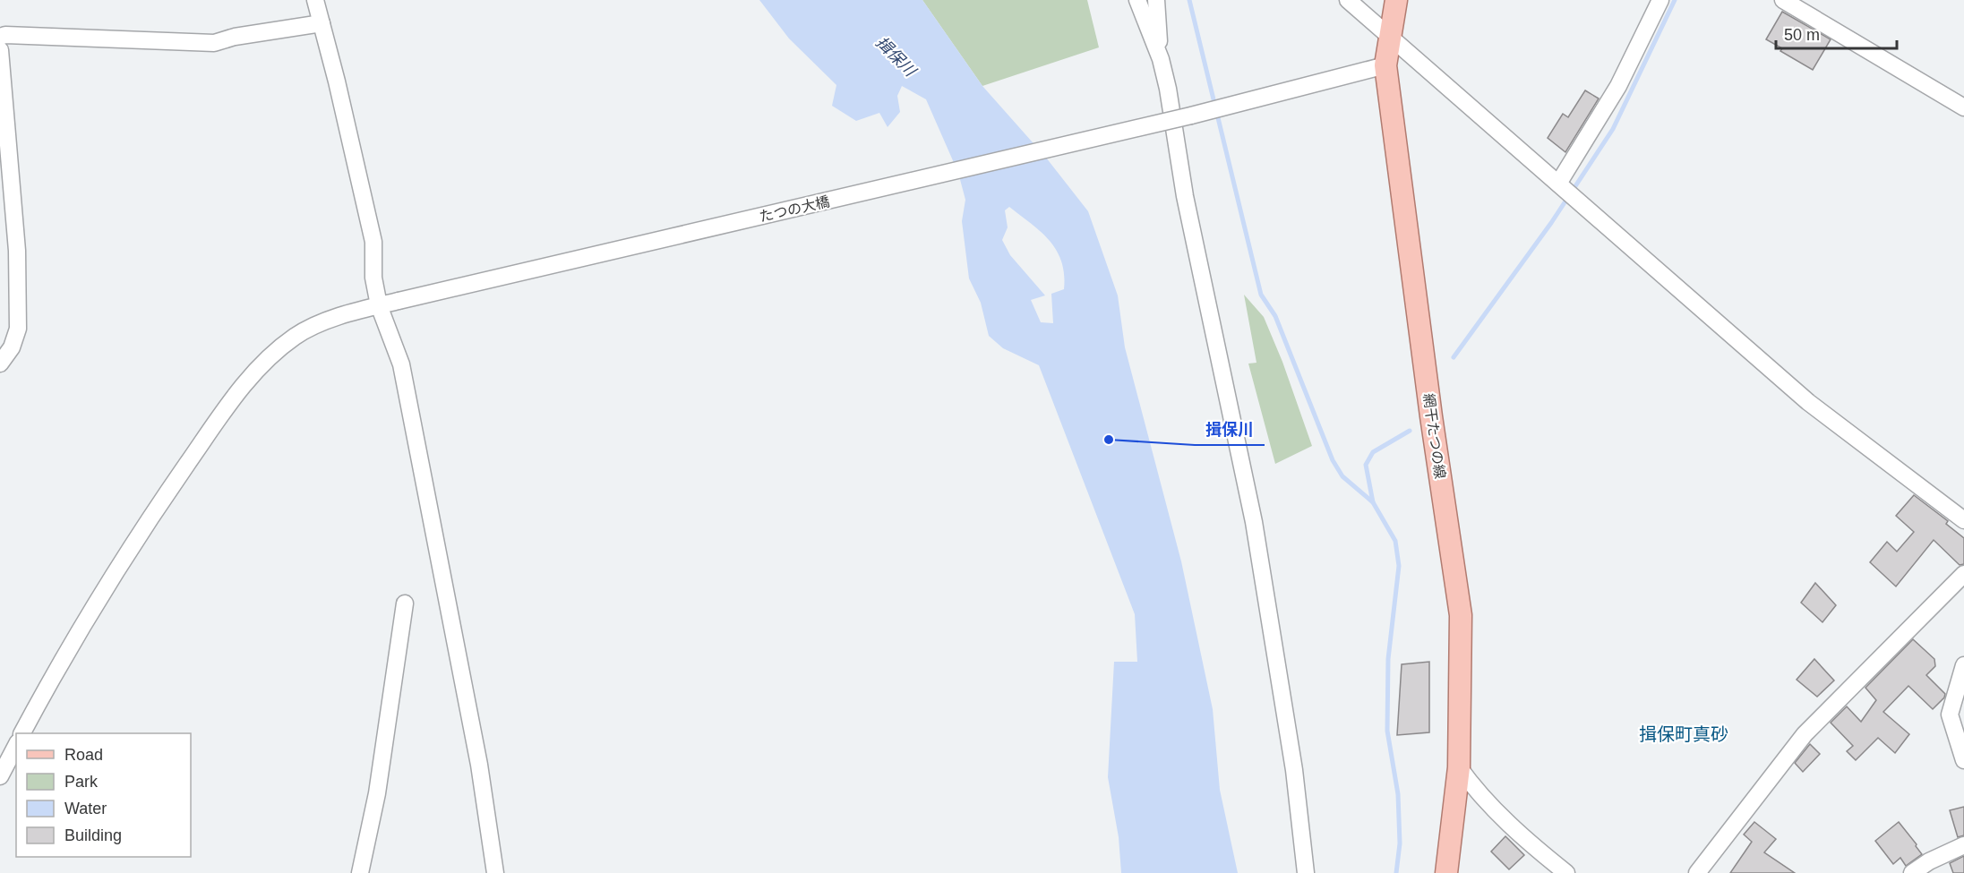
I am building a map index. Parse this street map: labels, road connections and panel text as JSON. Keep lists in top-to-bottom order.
{
  "streets": {
    "main road": ["網干たつの線"],
    "street": ["たつの大橋"]
  },
  "crossings": [
    ["たつの大橋", "網干たつの線"]
  ],
  "districts": ["揖保町真砂"],
  "water": ["揖保川"],
  "places": ["揖保川"],
  "legend": [
    "Road",
    "Park",
    "Water",
    "Building"
  ],
  "scale_bar": "50 m"
}
